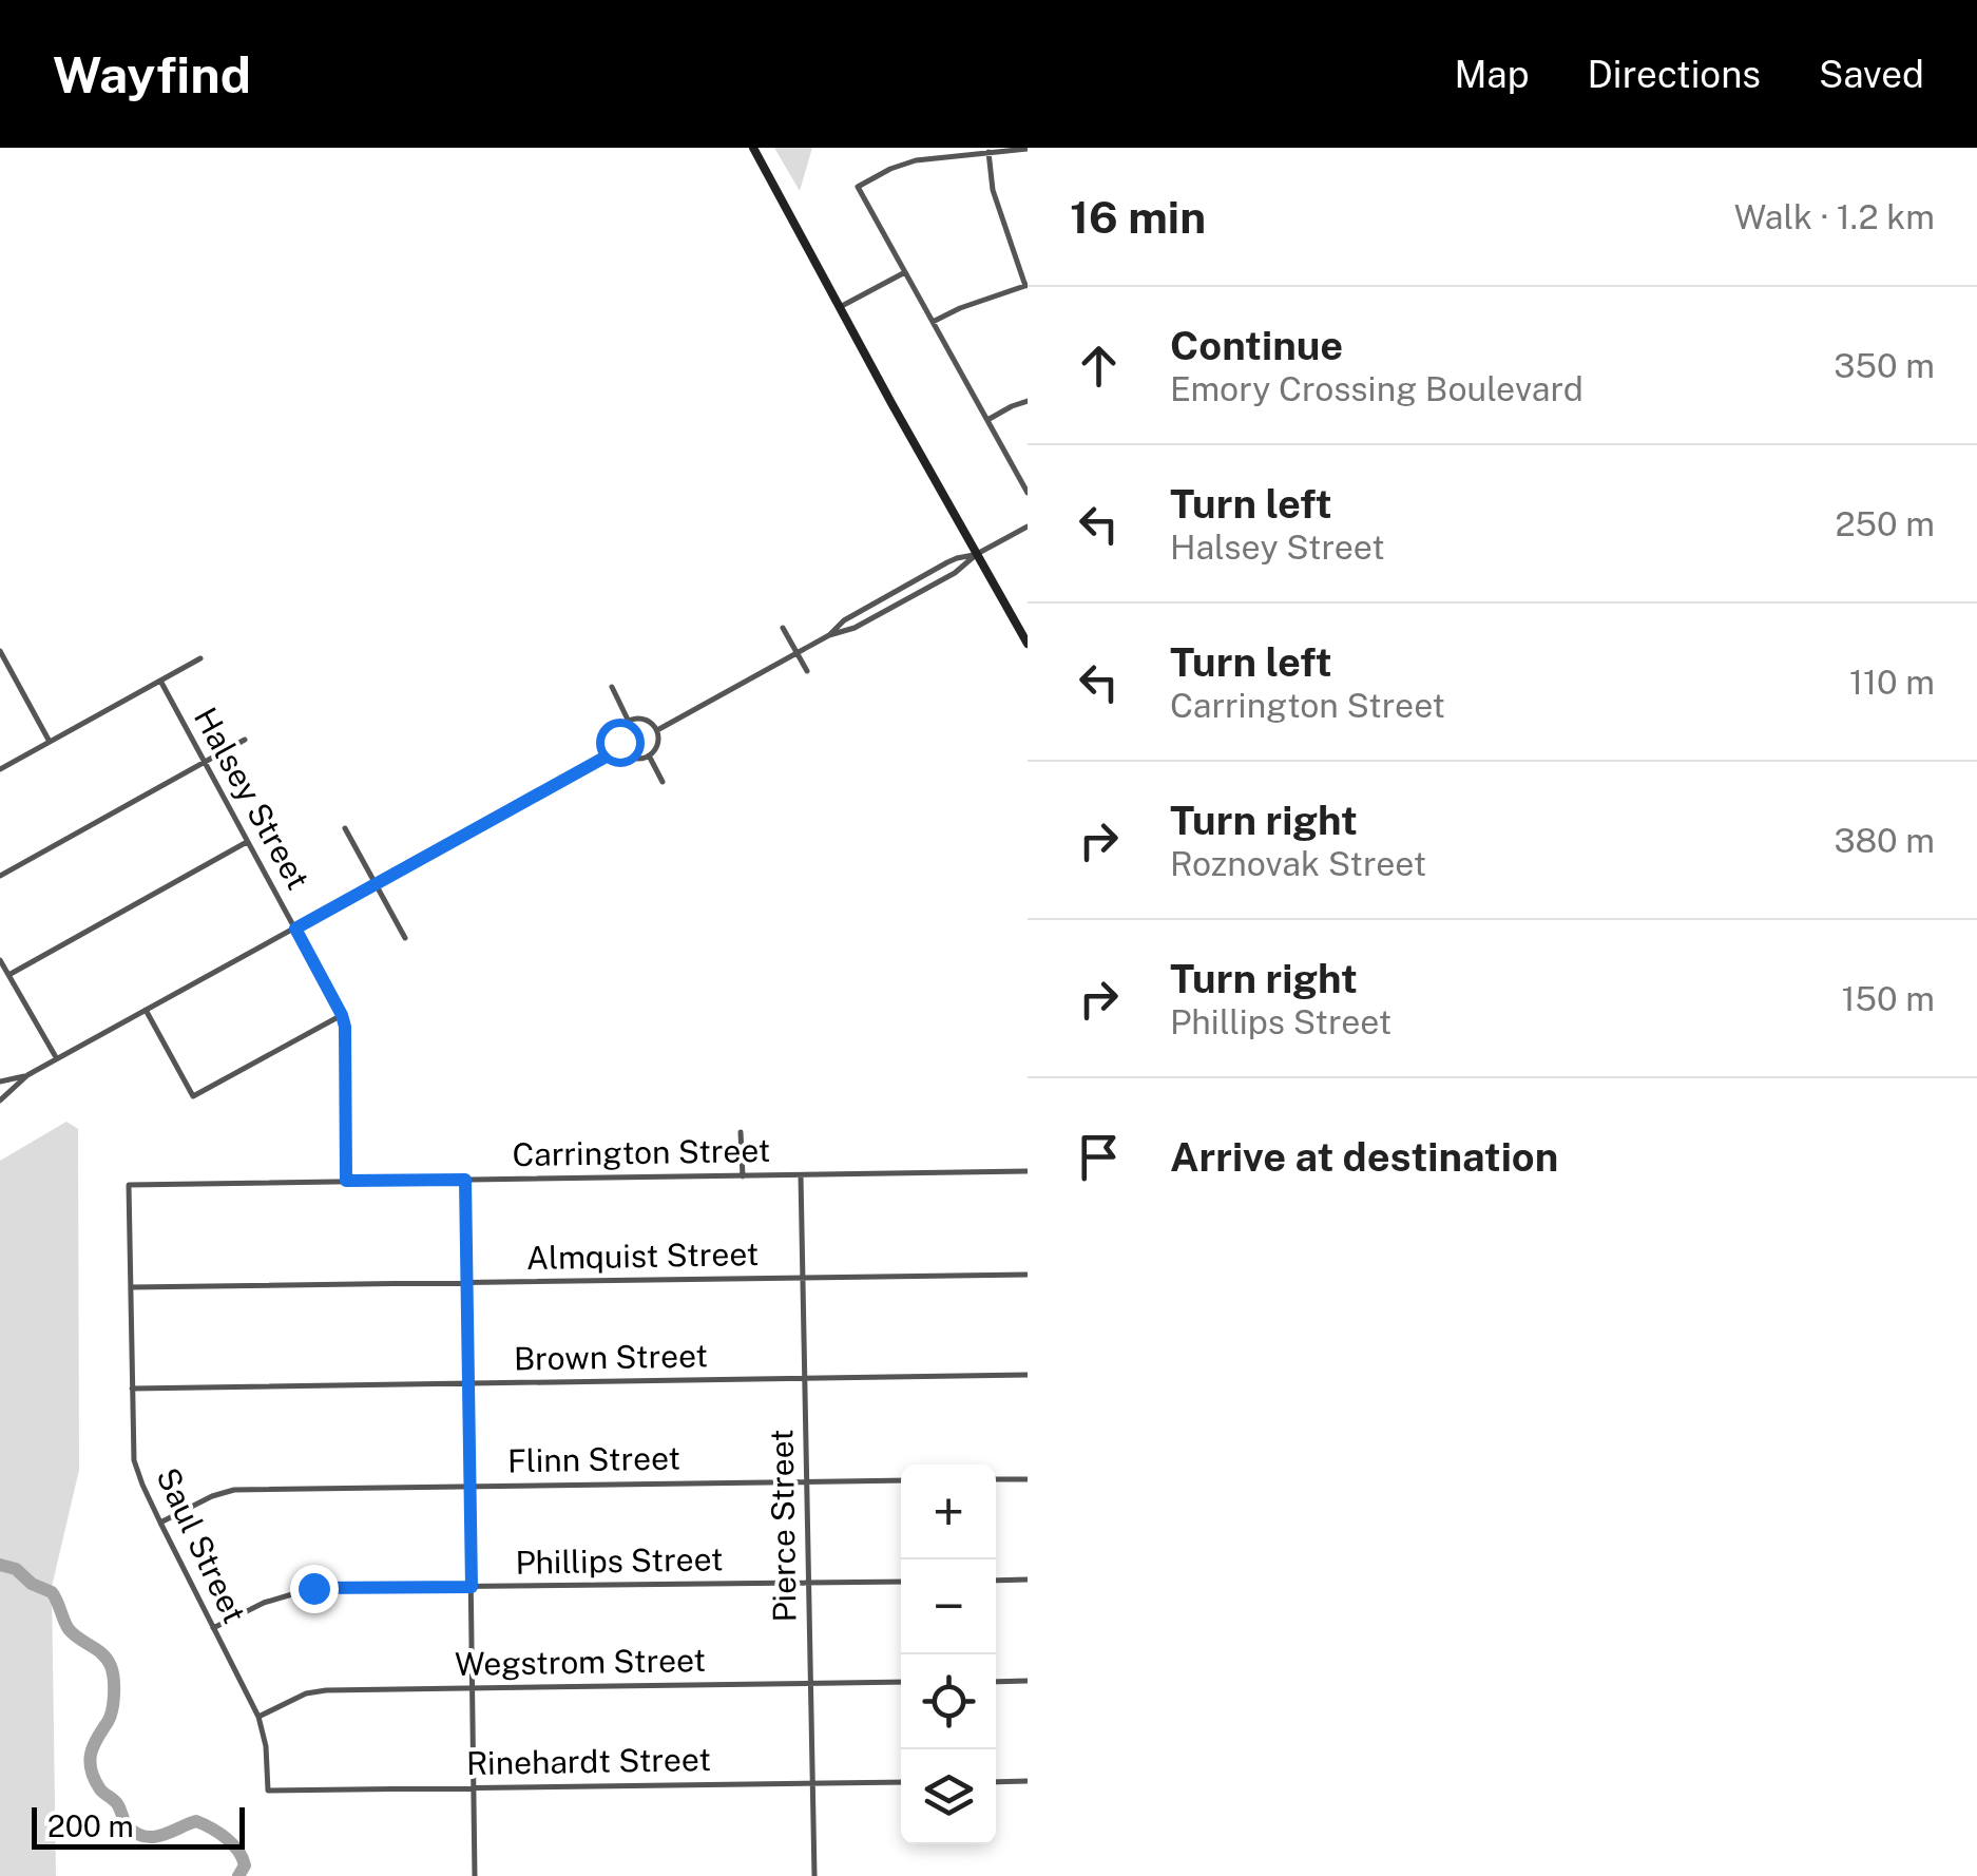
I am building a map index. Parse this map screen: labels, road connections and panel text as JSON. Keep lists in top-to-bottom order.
{
  "streets": {
    "street": [
      "Halsey Street",
      "Carrington Street",
      "Almquist Street",
      "Brown Street",
      "Flinn Street",
      "Pierce Street",
      "Saul Street",
      "Phillips Street",
      "Wegstrom Street",
      "Rinehardt Street"
    ]
  },
  "crossings": [
    ["Halsey Street", "Carrington Street"],
    ["Carrington Street", "Pierce Street"],
    ["Carrington Street", "Saul Street"],
    ["Almquist Street", "Pierce Street"],
    ["Almquist Street", "Saul Street"],
    ["Brown Street", "Pierce Street"],
    ["Brown Street", "Saul Street"],
    ["Flinn Street", "Pierce Street"],
    ["Flinn Street", "Saul Street"],
    ["Pierce Street", "Phillips Street"],
    ["Pierce Street", "Wegstrom Street"],
    ["Pierce Street", "Rinehardt Street"],
    ["Saul Street", "Phillips Street"],
    ["Saul Street", "Wegstrom Street"],
    ["Saul Street", "Rinehardt Street"]
  ],
  "scale_bar": "200 m",
  "page": {
    "header": "Wayfind",
    "nav": ["Map", "Directions", "Saved"],
    "heading": ["16 min", "Walk · 1.2 km"],
    "list": [
      ["Continue", "Emory Crossing Boulevard", "350 m"],
      ["Turn left", "Halsey Street", "250 m"],
      ["Turn left", "Carrington Street", "110 m"],
      ["Turn right", "Roznovak Street", "380 m"],
      ["Turn right", "Phillips Street", "150 m"],
      "Arrive at destination"
    ],
    "map_buttons": ["+", "−"],
    "scale": "200 m"
  }
}
